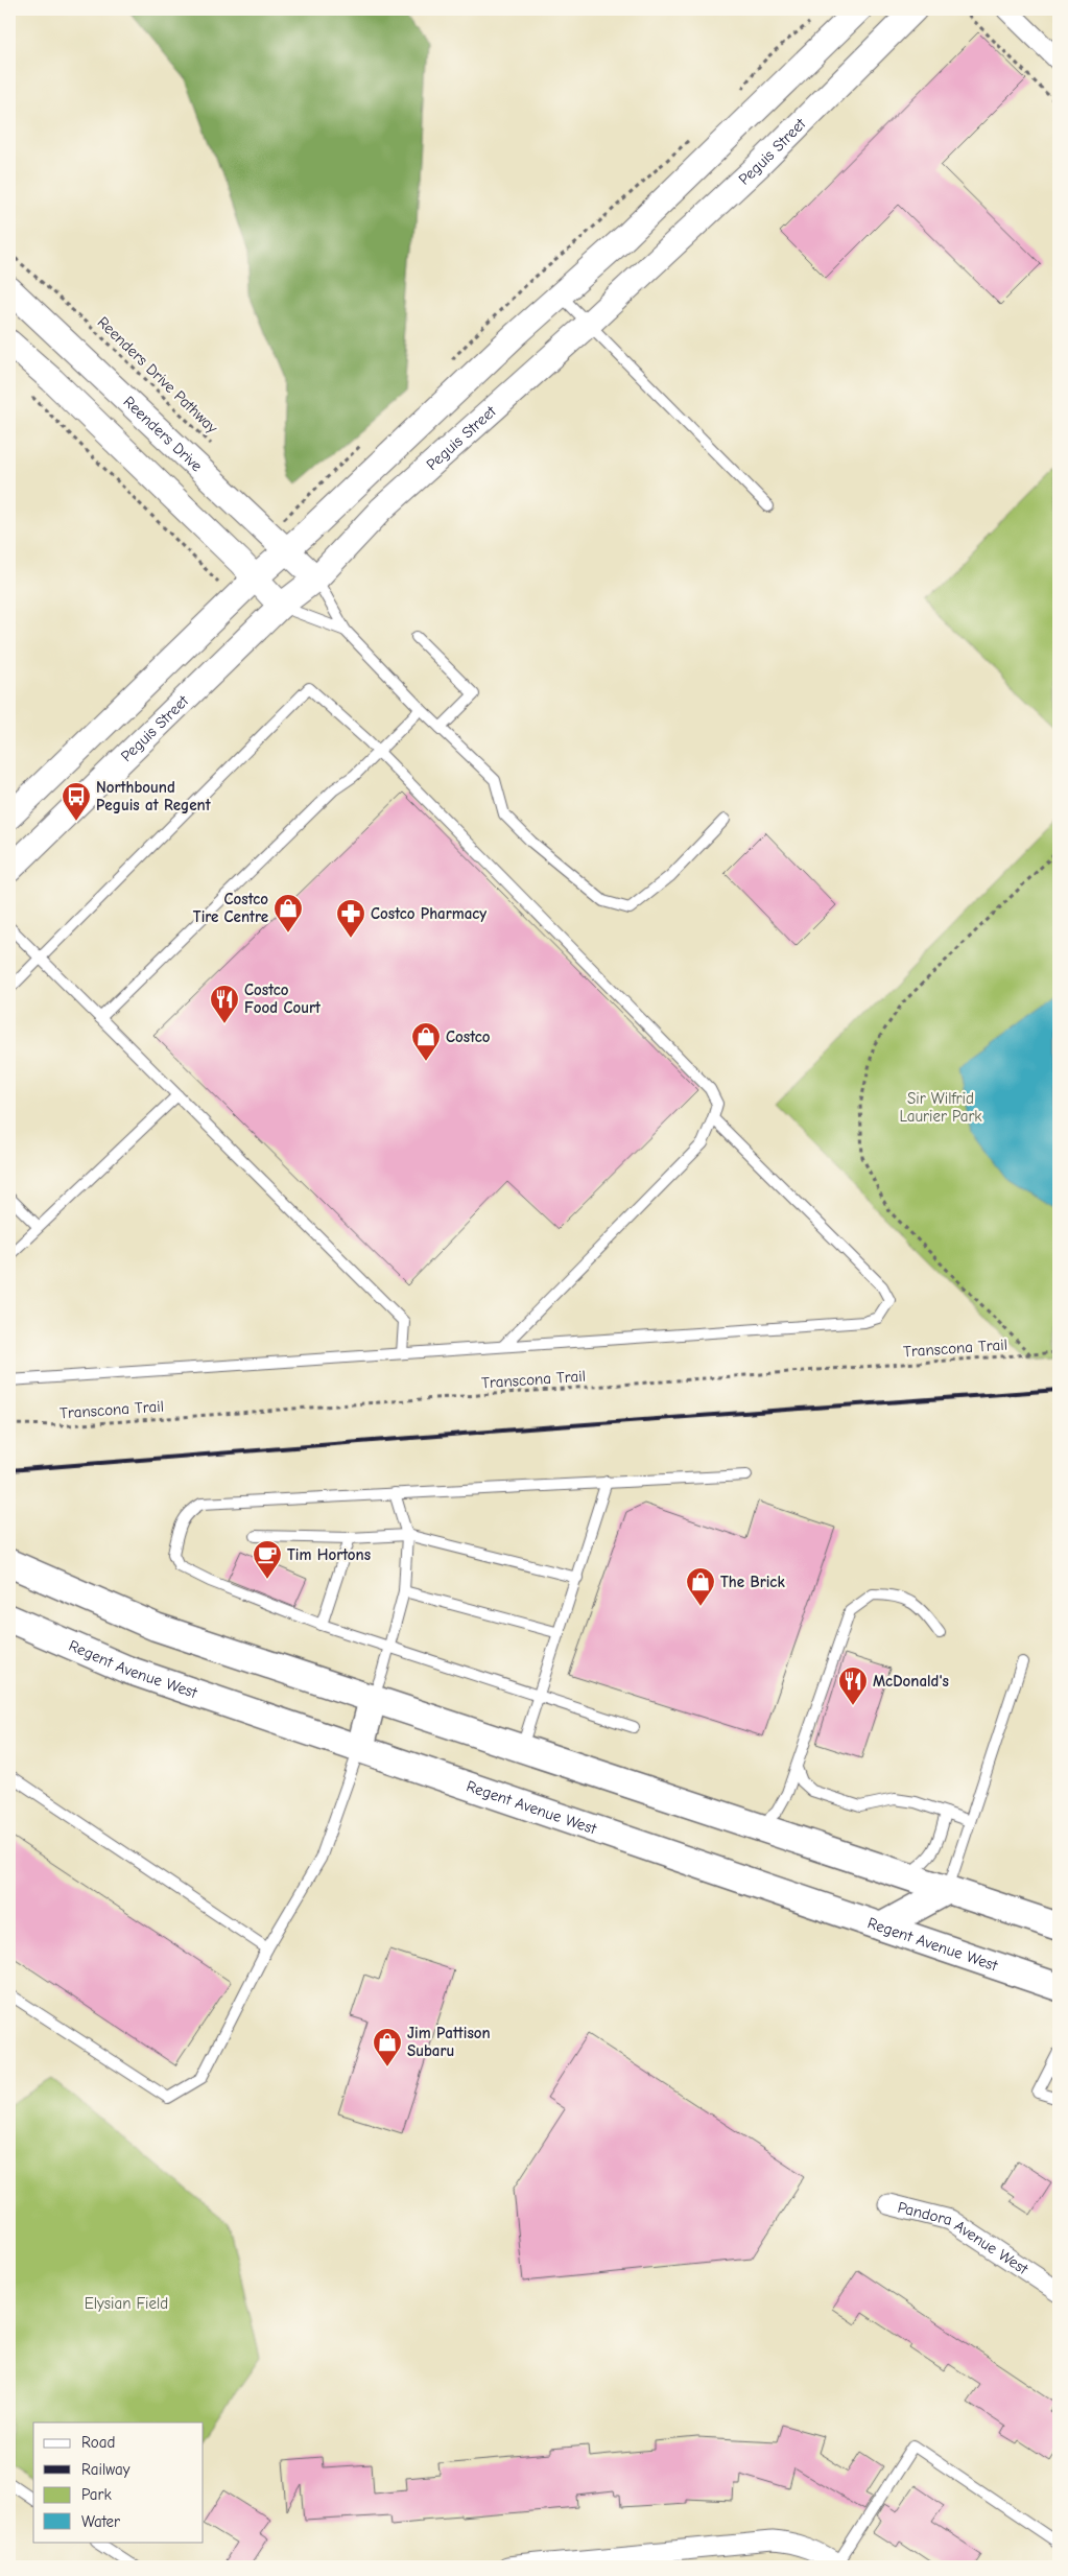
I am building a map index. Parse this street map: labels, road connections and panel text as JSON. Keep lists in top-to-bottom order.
{
  "streets": {
    "main road": ["Regent Avenue West"],
    "street": ["Peguis Street", "Reenders Drive", "Pandora Avenue West"],
    "path": ["Reenders Drive Pathway", "Transcona Trail"]
  },
  "crossings": [
    ["Peguis Street", "Reenders Drive"]
  ],
  "parks": ["Sir Wilfrid Laurier Park", "Elysian Field"],
  "places": {
    "bus stop": ["Northbound Peguis at Regent"],
    "shop": [
      "Costco Tire Centre",
      "Costco",
      "The Brick",
      "Jim Pattison Subaru"
    ],
    "pharmacy": ["Costco Pharmacy"],
    "restaurant": ["Costco Food Court", "McDonald's"],
    "cafe": ["Tim Hortons"]
  },
  "legend": [
    "Road",
    "Railway",
    "Park",
    "Water"
  ]
}
